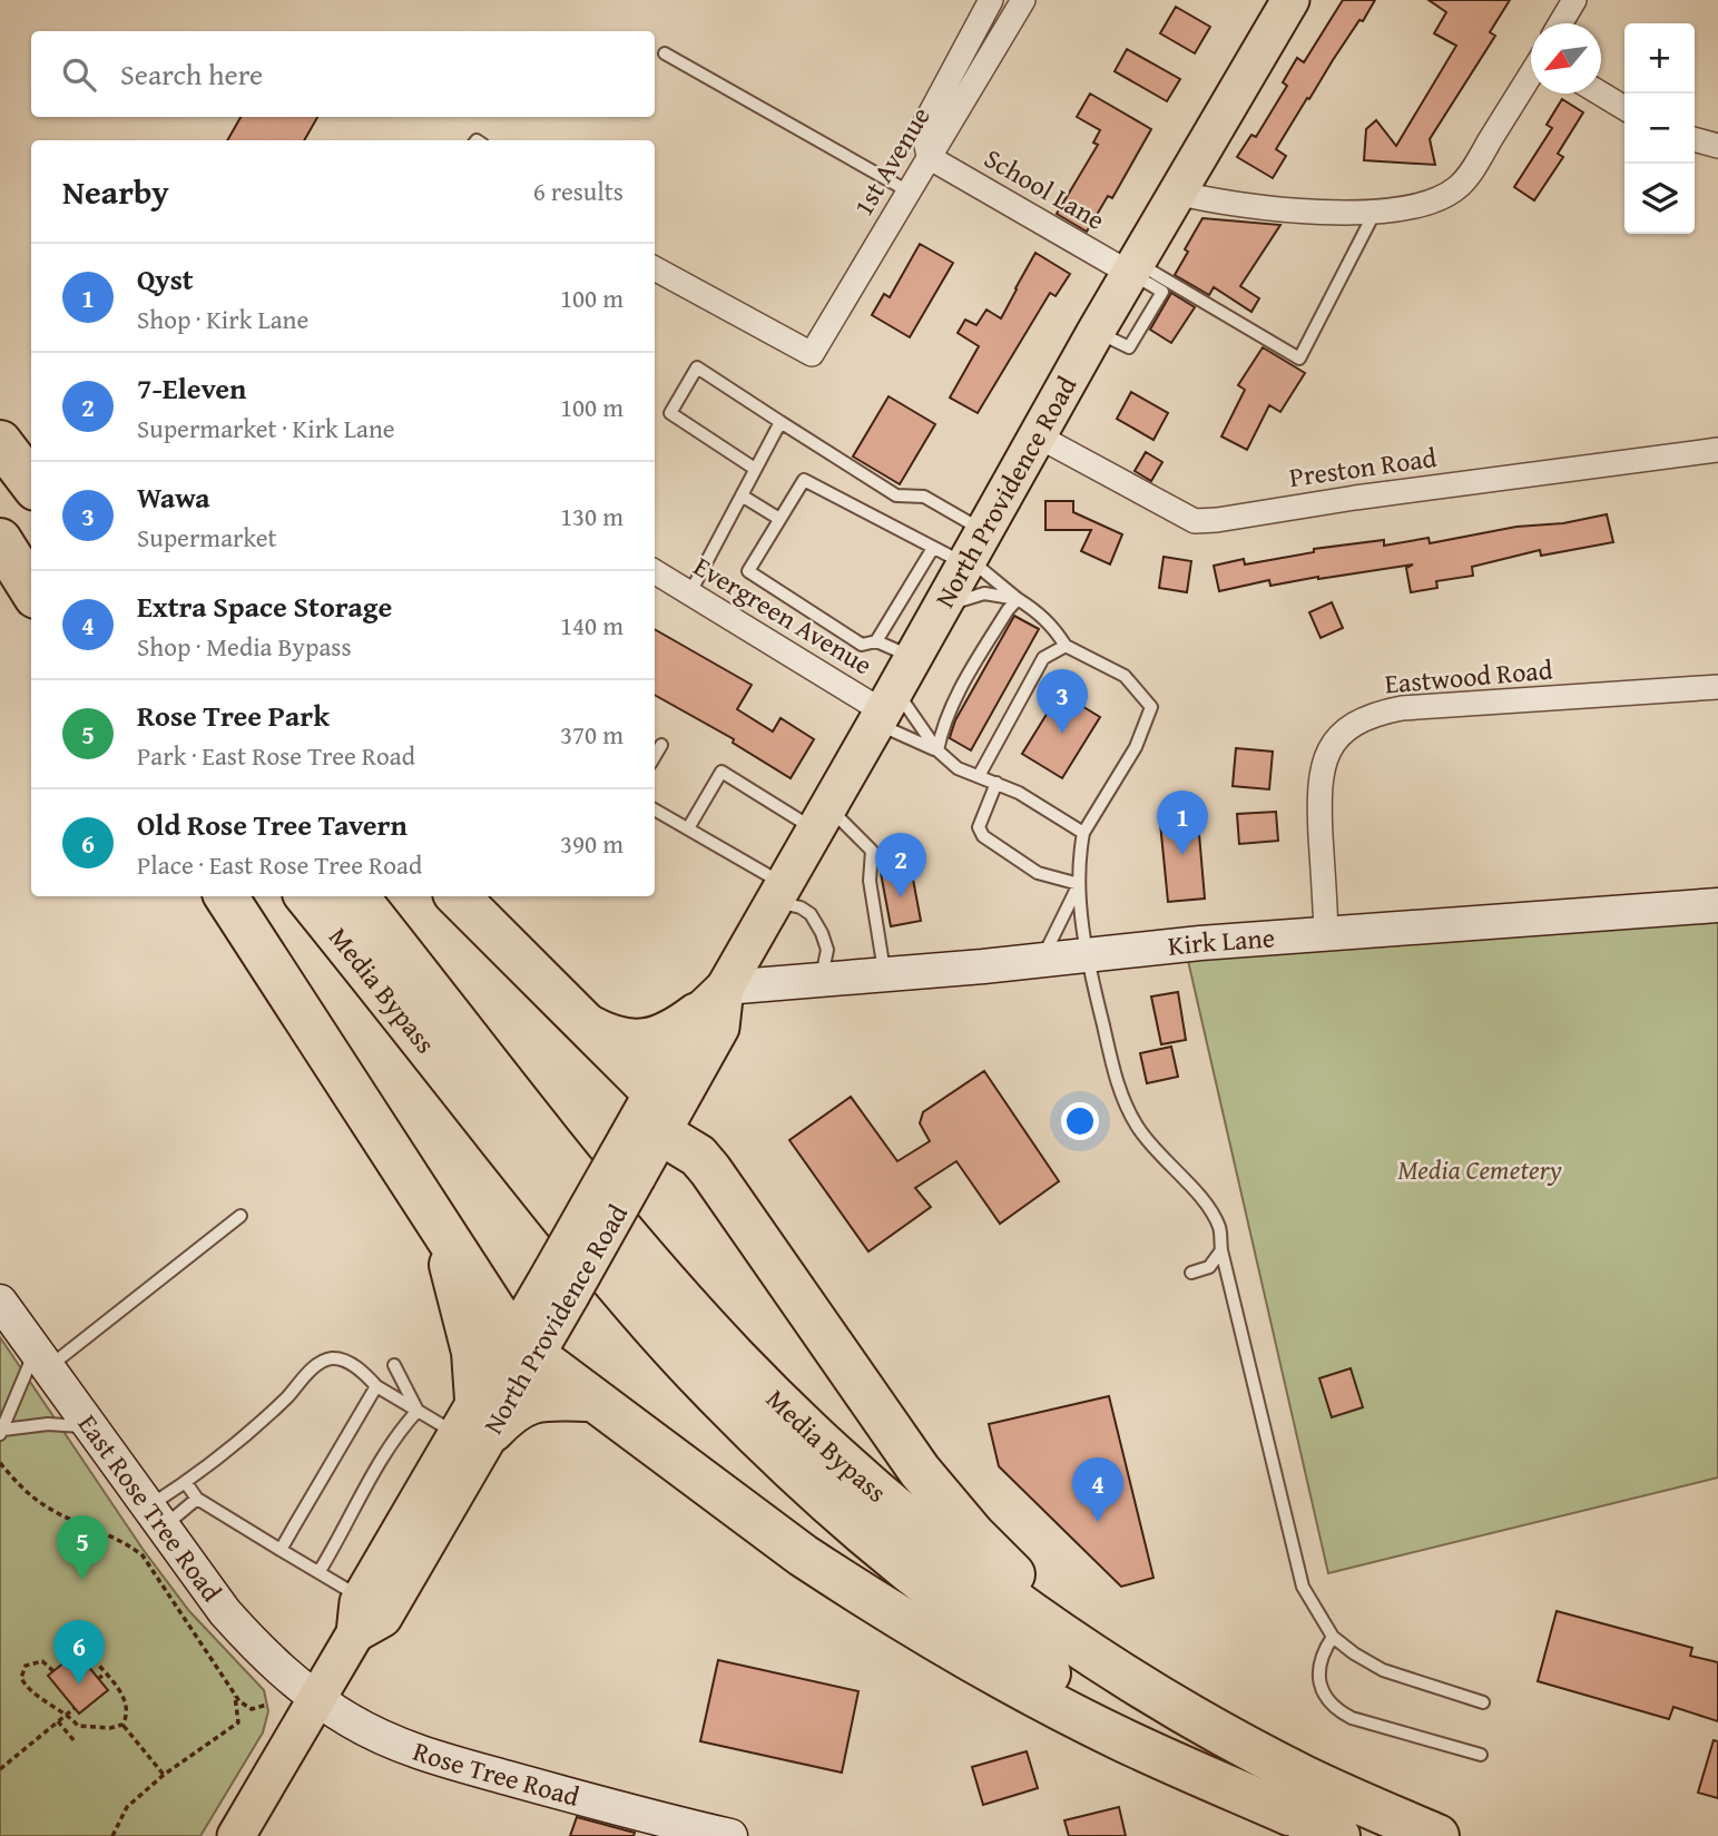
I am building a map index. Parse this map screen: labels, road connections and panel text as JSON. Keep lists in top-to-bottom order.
{
  "streets": {
    "highway": ["Media Bypass"],
    "main road": ["North Providence Road"],
    "street": [
      "1st Avenue",
      "School Lane",
      "Preston Road",
      "Evergreen Avenue",
      "Eastwood Road",
      "Kirk Lane",
      "East Rose Tree Road",
      "Rose Tree Road"
    ]
  },
  "crossings": [
    ["1st Avenue", "School Lane"],
    ["School Lane", "North Providence Road"],
    ["Preston Road", "North Providence Road"],
    ["North Providence Road", "Evergreen Avenue"],
    ["North Providence Road", "Kirk Lane"],
    ["North Providence Road", "East Rose Tree Road"],
    ["North Providence Road", "Rose Tree Road"],
    ["Eastwood Road", "Kirk Lane"],
    ["East Rose Tree Road", "Rose Tree Road"]
  ],
  "parks": ["Media Cemetery"],
  "north": "bottom left",
  "page": {
    "map_buttons": ["+", "−"],
    "search": "Search here",
    "heading": ["Nearby", "6 results"],
    "list": [
      {
        "mark": "1",
        "name": "Qyst",
        "note": "Shop · Kirk Lane",
        "value": "100 m"
      },
      {
        "mark": "2",
        "name": "7-Eleven",
        "note": "Supermarket · Kirk Lane",
        "value": "100 m"
      },
      {
        "mark": "3",
        "name": "Wawa",
        "note": "Supermarket",
        "value": "130 m"
      },
      {
        "mark": "4",
        "name": "Extra Space Storage",
        "note": "Shop · Media Bypass",
        "value": "140 m"
      },
      {
        "mark": "5",
        "name": "Rose Tree Park",
        "note": "Park · East Rose Tree Road",
        "value": "370 m"
      },
      {
        "mark": "6",
        "name": "Old Rose Tree Tavern",
        "note": "Place · East Rose Tree Road",
        "value": "390 m"
      }
    ],
    "pins": [
      "3",
      "1",
      "2",
      "4",
      "5",
      "6"
    ]
  }
}
